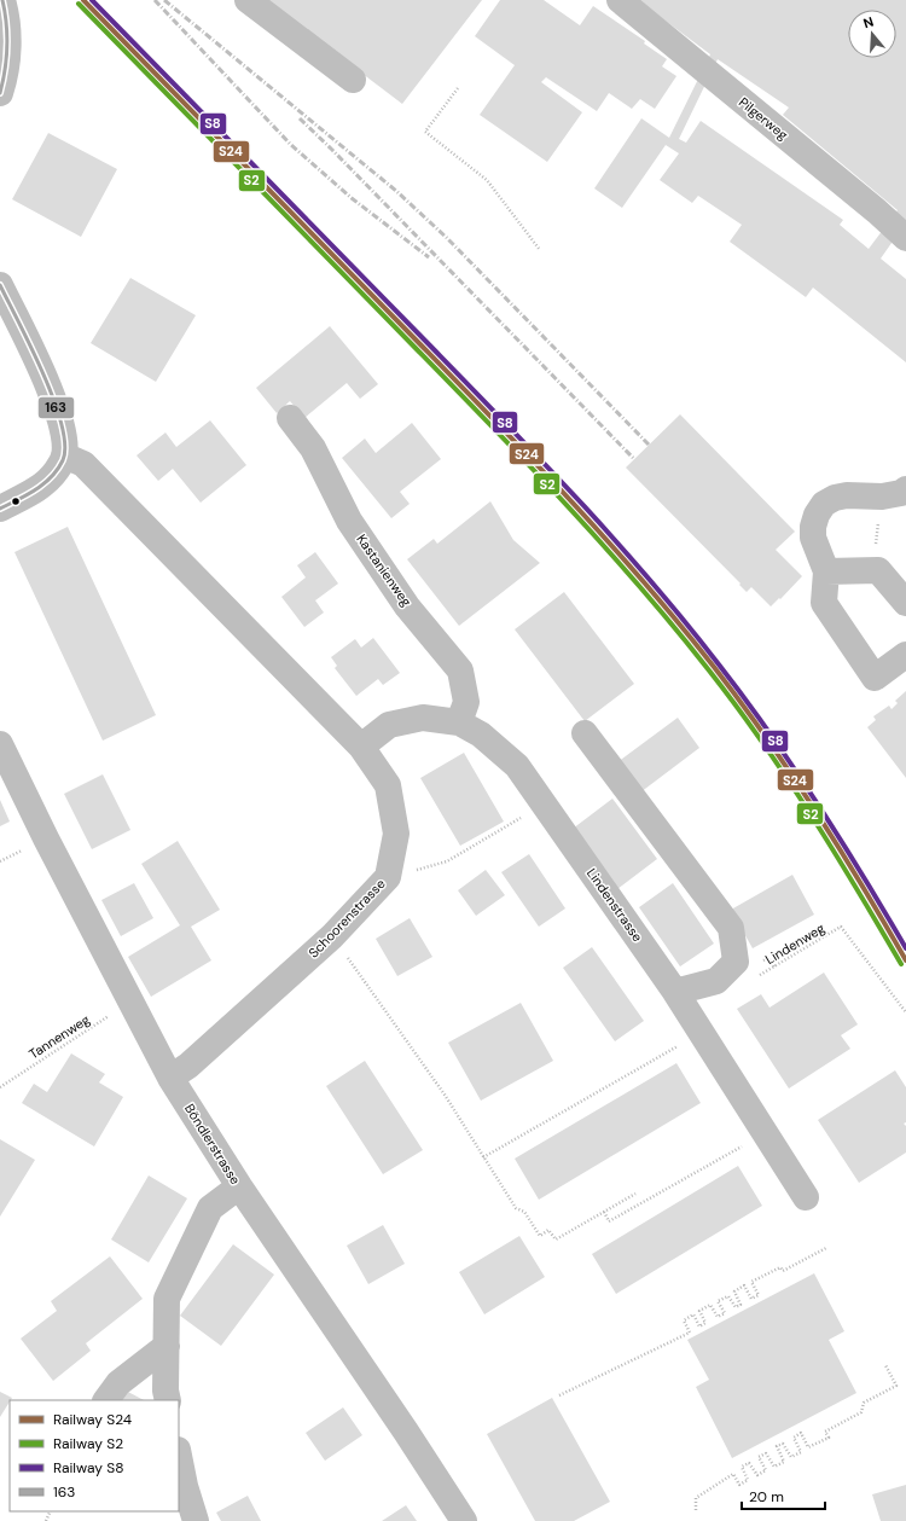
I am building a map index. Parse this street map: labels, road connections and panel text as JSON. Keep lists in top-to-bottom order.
{
  "streets": {
    "street": [
      "Pilgerweg",
      "Kastanienweg",
      "Lindenstrasse",
      "Schoorenstrasse",
      "Böndlerstrasse"
    ],
    "path": ["Lindenweg", "Tannenweg"]
  },
  "crossings": [
    ["Kastanienweg", "Lindenstrasse"],
    ["Lindenstrasse", "Schoorenstrasse"],
    ["Schoorenstrasse", "Böndlerstrasse"],
    ["Tannenweg", "Böndlerstrasse"]
  ],
  "lines": [
    "rail line S24",
    "rail line S8",
    "transit line 163",
    "rail line S2"
  ],
  "legend": [
    "Railway S24",
    "Railway S2",
    "Railway S8",
    "163"
  ],
  "scale_bar": "20 m",
  "north": "top"
}
